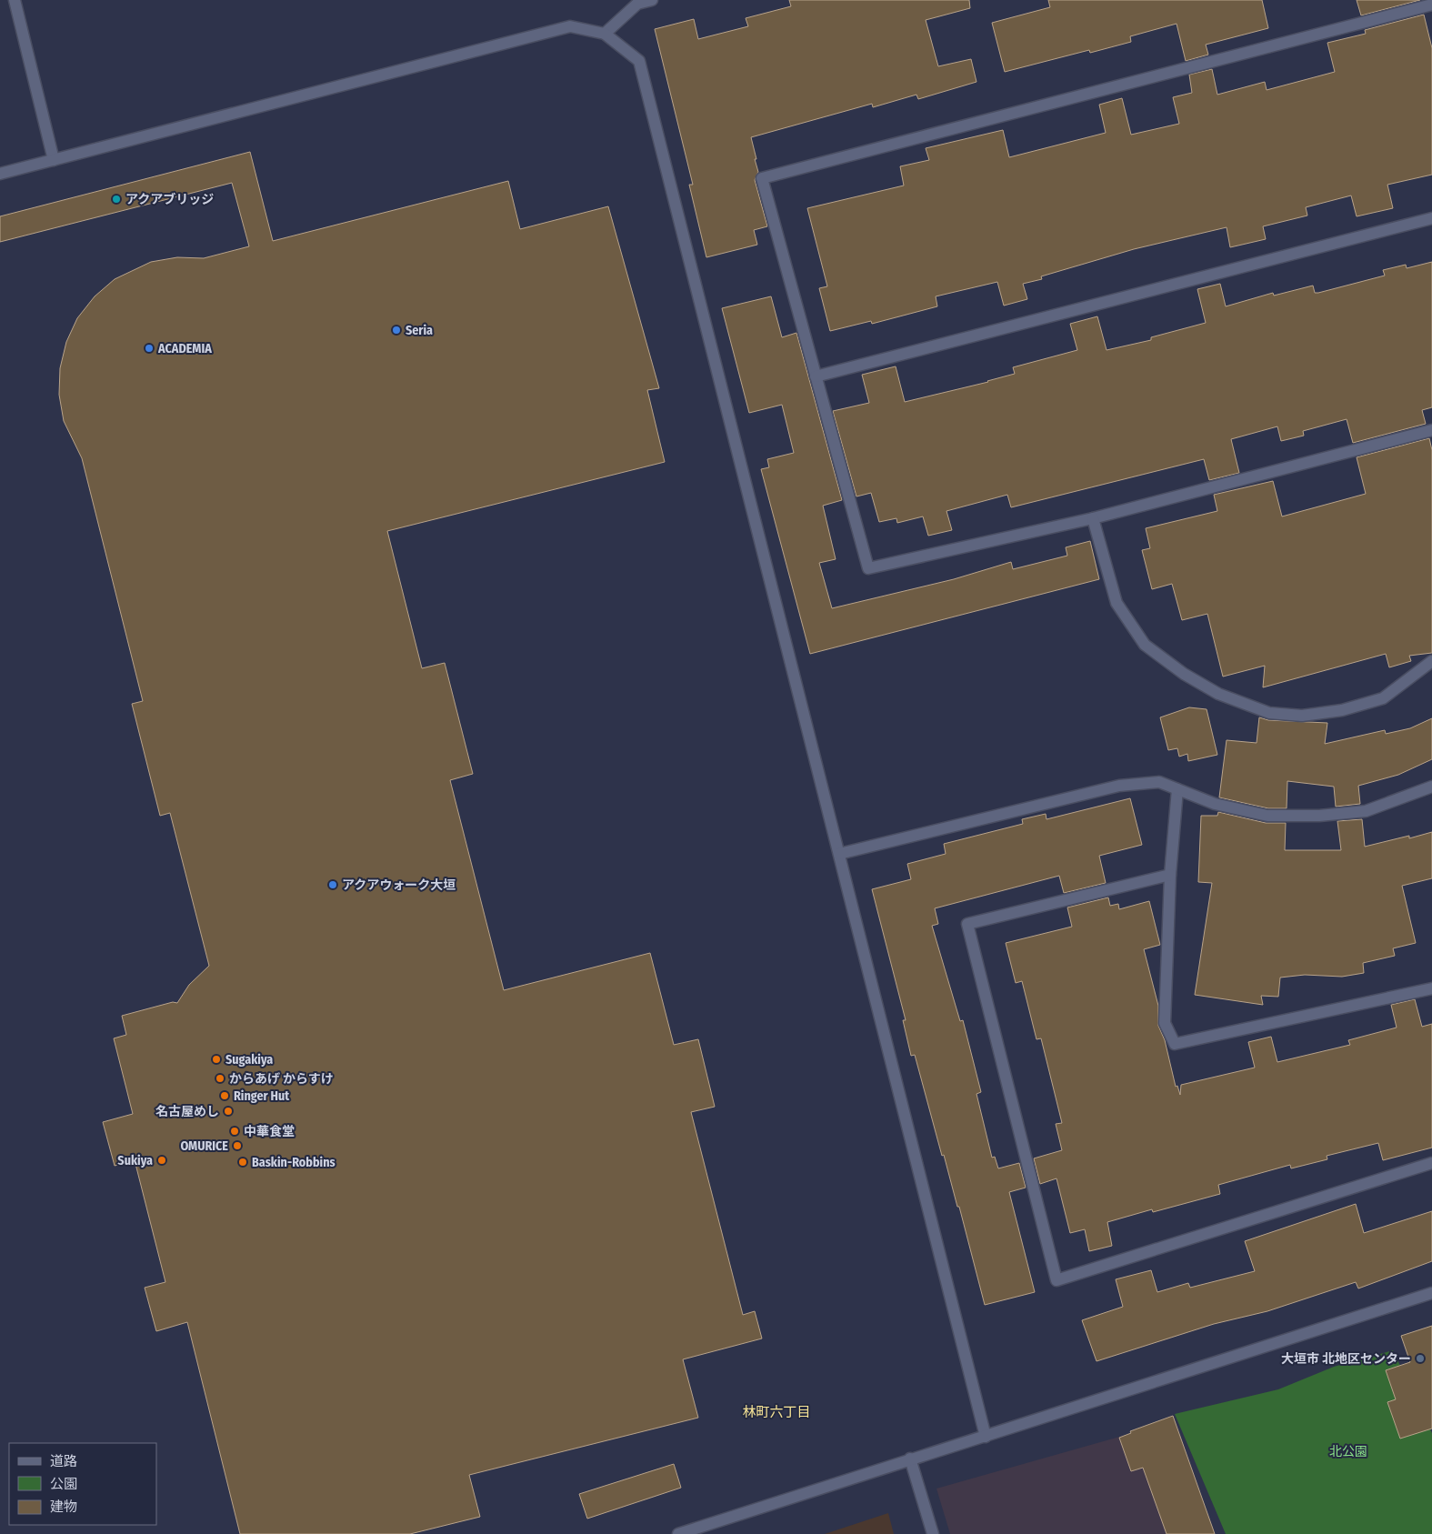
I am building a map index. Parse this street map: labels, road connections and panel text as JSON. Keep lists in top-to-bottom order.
{
  "districts": ["林町六丁目"],
  "parks": ["北公園"],
  "places": [
    "アクアブリッジ",
    "Seria",
    "ACADEMIA",
    "アクアウォーク大垣",
    "Sugakiya",
    "からあげ からすけ",
    "Ringer Hut",
    "名古屋めし",
    "中華食堂",
    "OMURICE",
    "Sukiya",
    "Baskin-Robbins",
    "大垣市 北地区センター"
  ],
  "legend": ["道路", "公園", "建物"]
}
